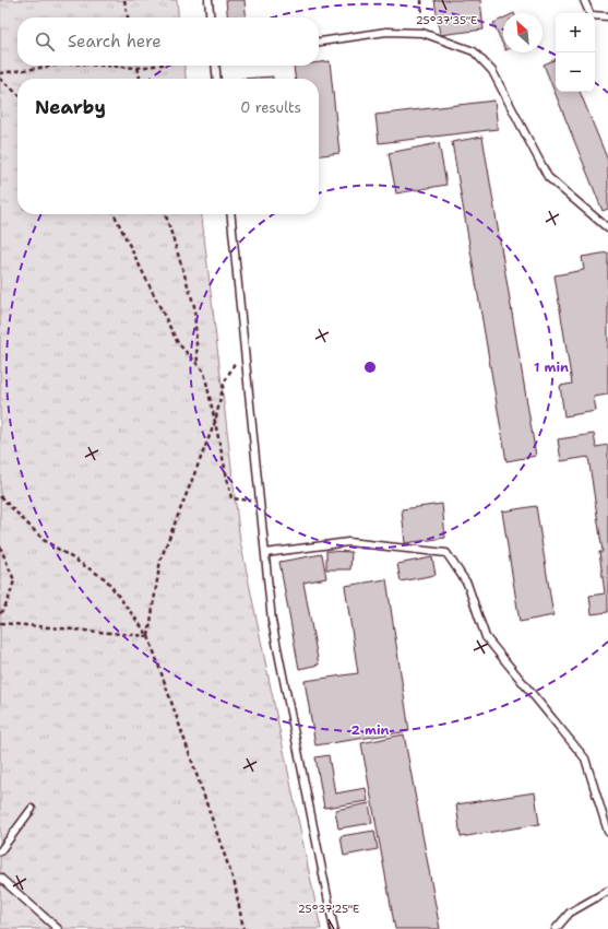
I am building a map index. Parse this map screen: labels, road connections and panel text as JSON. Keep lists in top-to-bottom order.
{
  "north": "top left",
  "page": {
    "map_buttons": ["+", "−"],
    "search": "Search here",
    "heading": ["Nearby", "0 results"]
  },
  "coordinates": ["25°37'35\"E", "25°37'25\"E"],
  "rings": ["1 min", "2 min"]
}
